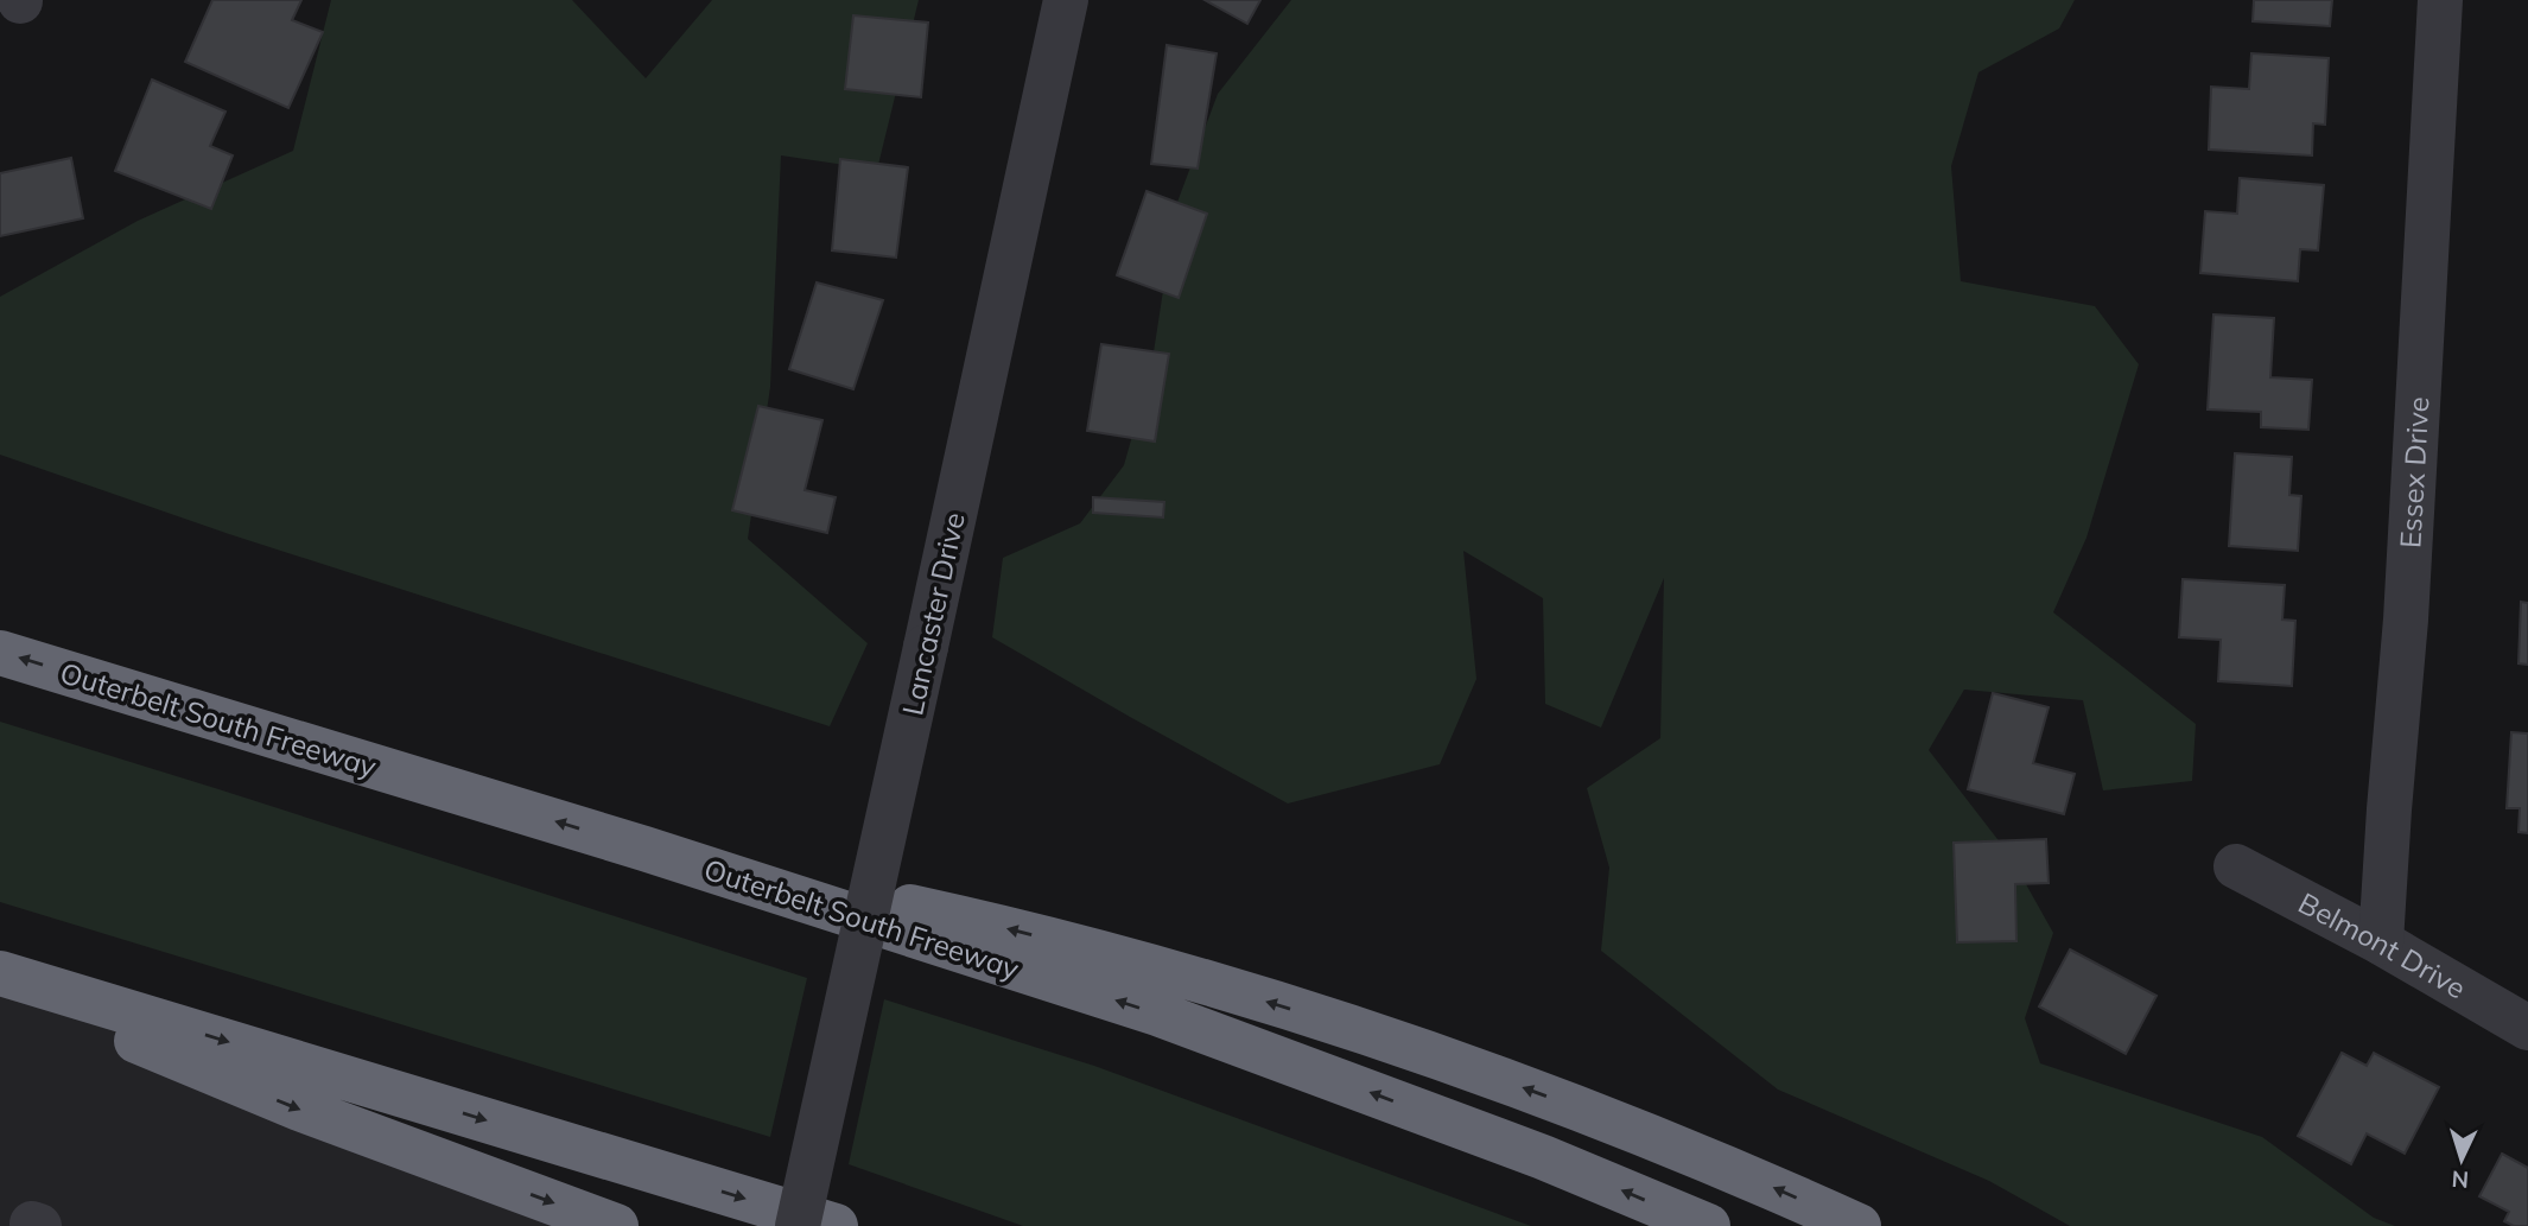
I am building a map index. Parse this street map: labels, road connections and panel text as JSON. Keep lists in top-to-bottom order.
{
  "streets": {
    "highway": ["Outerbelt South Freeway"],
    "street": ["Essex Drive", "Lancaster Drive", "Belmont Drive"]
  },
  "crossings": [
    ["Essex Drive", "Belmont Drive"]
  ],
  "north": "bottom"
}
